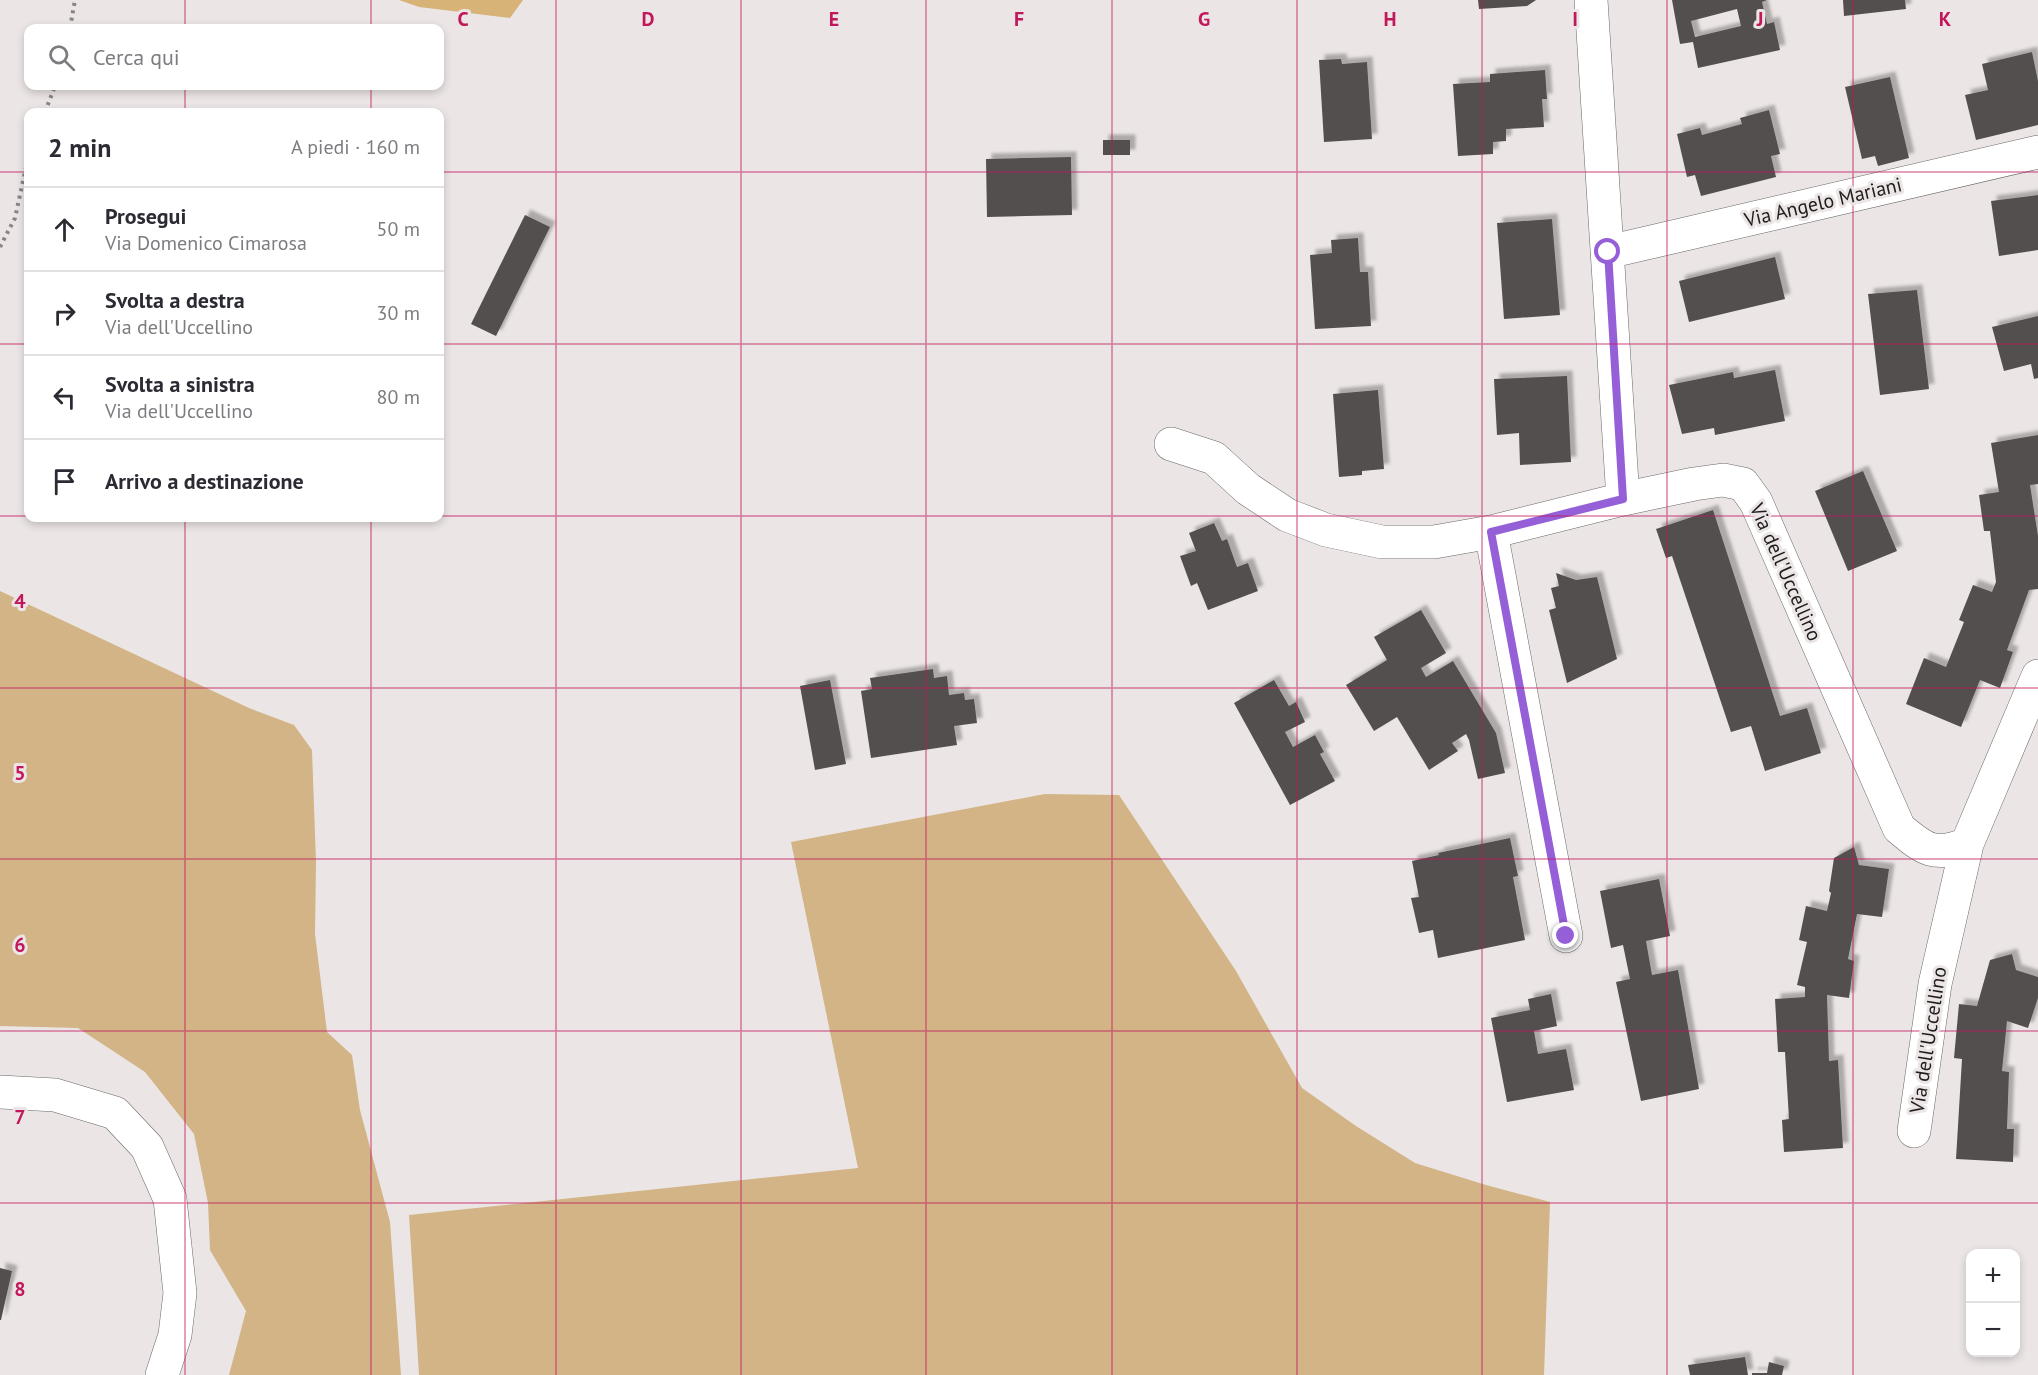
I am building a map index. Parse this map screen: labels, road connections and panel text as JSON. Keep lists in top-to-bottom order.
{
  "streets": {
    "street": ["Via Angelo Mariani", "Via dell'Uccellino"]
  },
  "page": {
    "search": "Cerca qui",
    "heading": ["2 min", "A piedi · 160 m"],
    "list": [
      ["Prosegui", "Via Domenico Cimarosa", "50 m"],
      ["Svolta a destra", "Via dell'Uccellino", "30 m"],
      ["Svolta a sinistra", "Via dell'Uccellino", "80 m"],
      "Arrivo a destinazione"
    ],
    "map_buttons": ["+", "−"]
  },
  "grid": {
    "columns": [
      "C",
      "D",
      "E",
      "F",
      "G",
      "H",
      "I",
      "J",
      "K"
    ],
    "rows": [
      "4",
      "5",
      "6",
      "7",
      "8"
    ]
  }
}
